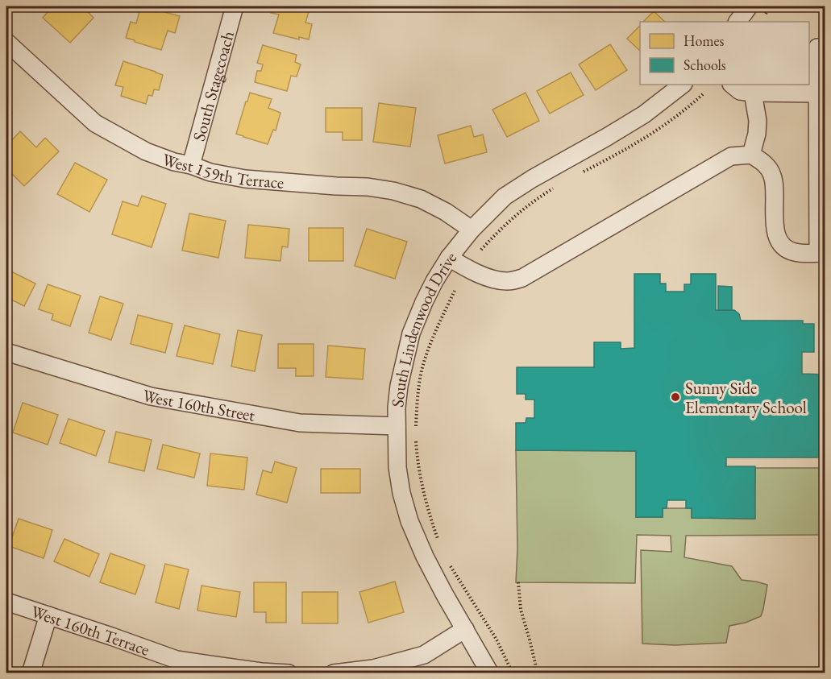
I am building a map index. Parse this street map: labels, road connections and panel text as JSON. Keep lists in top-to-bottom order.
{
  "streets": {
    "street": [
      "South Stagecoach",
      "West 159th Terrace",
      "South Lindenwood Drive",
      "West 160th Street",
      "West 160th Terrace"
    ]
  },
  "crossings": [
    ["South Stagecoach", "West 159th Terrace"],
    ["West 159th Terrace", "South Lindenwood Drive"],
    ["South Lindenwood Drive", "West 160th Street"]
  ],
  "places": ["Sunny Side Elementary School"],
  "legend": ["Homes", "Schools"]
}
